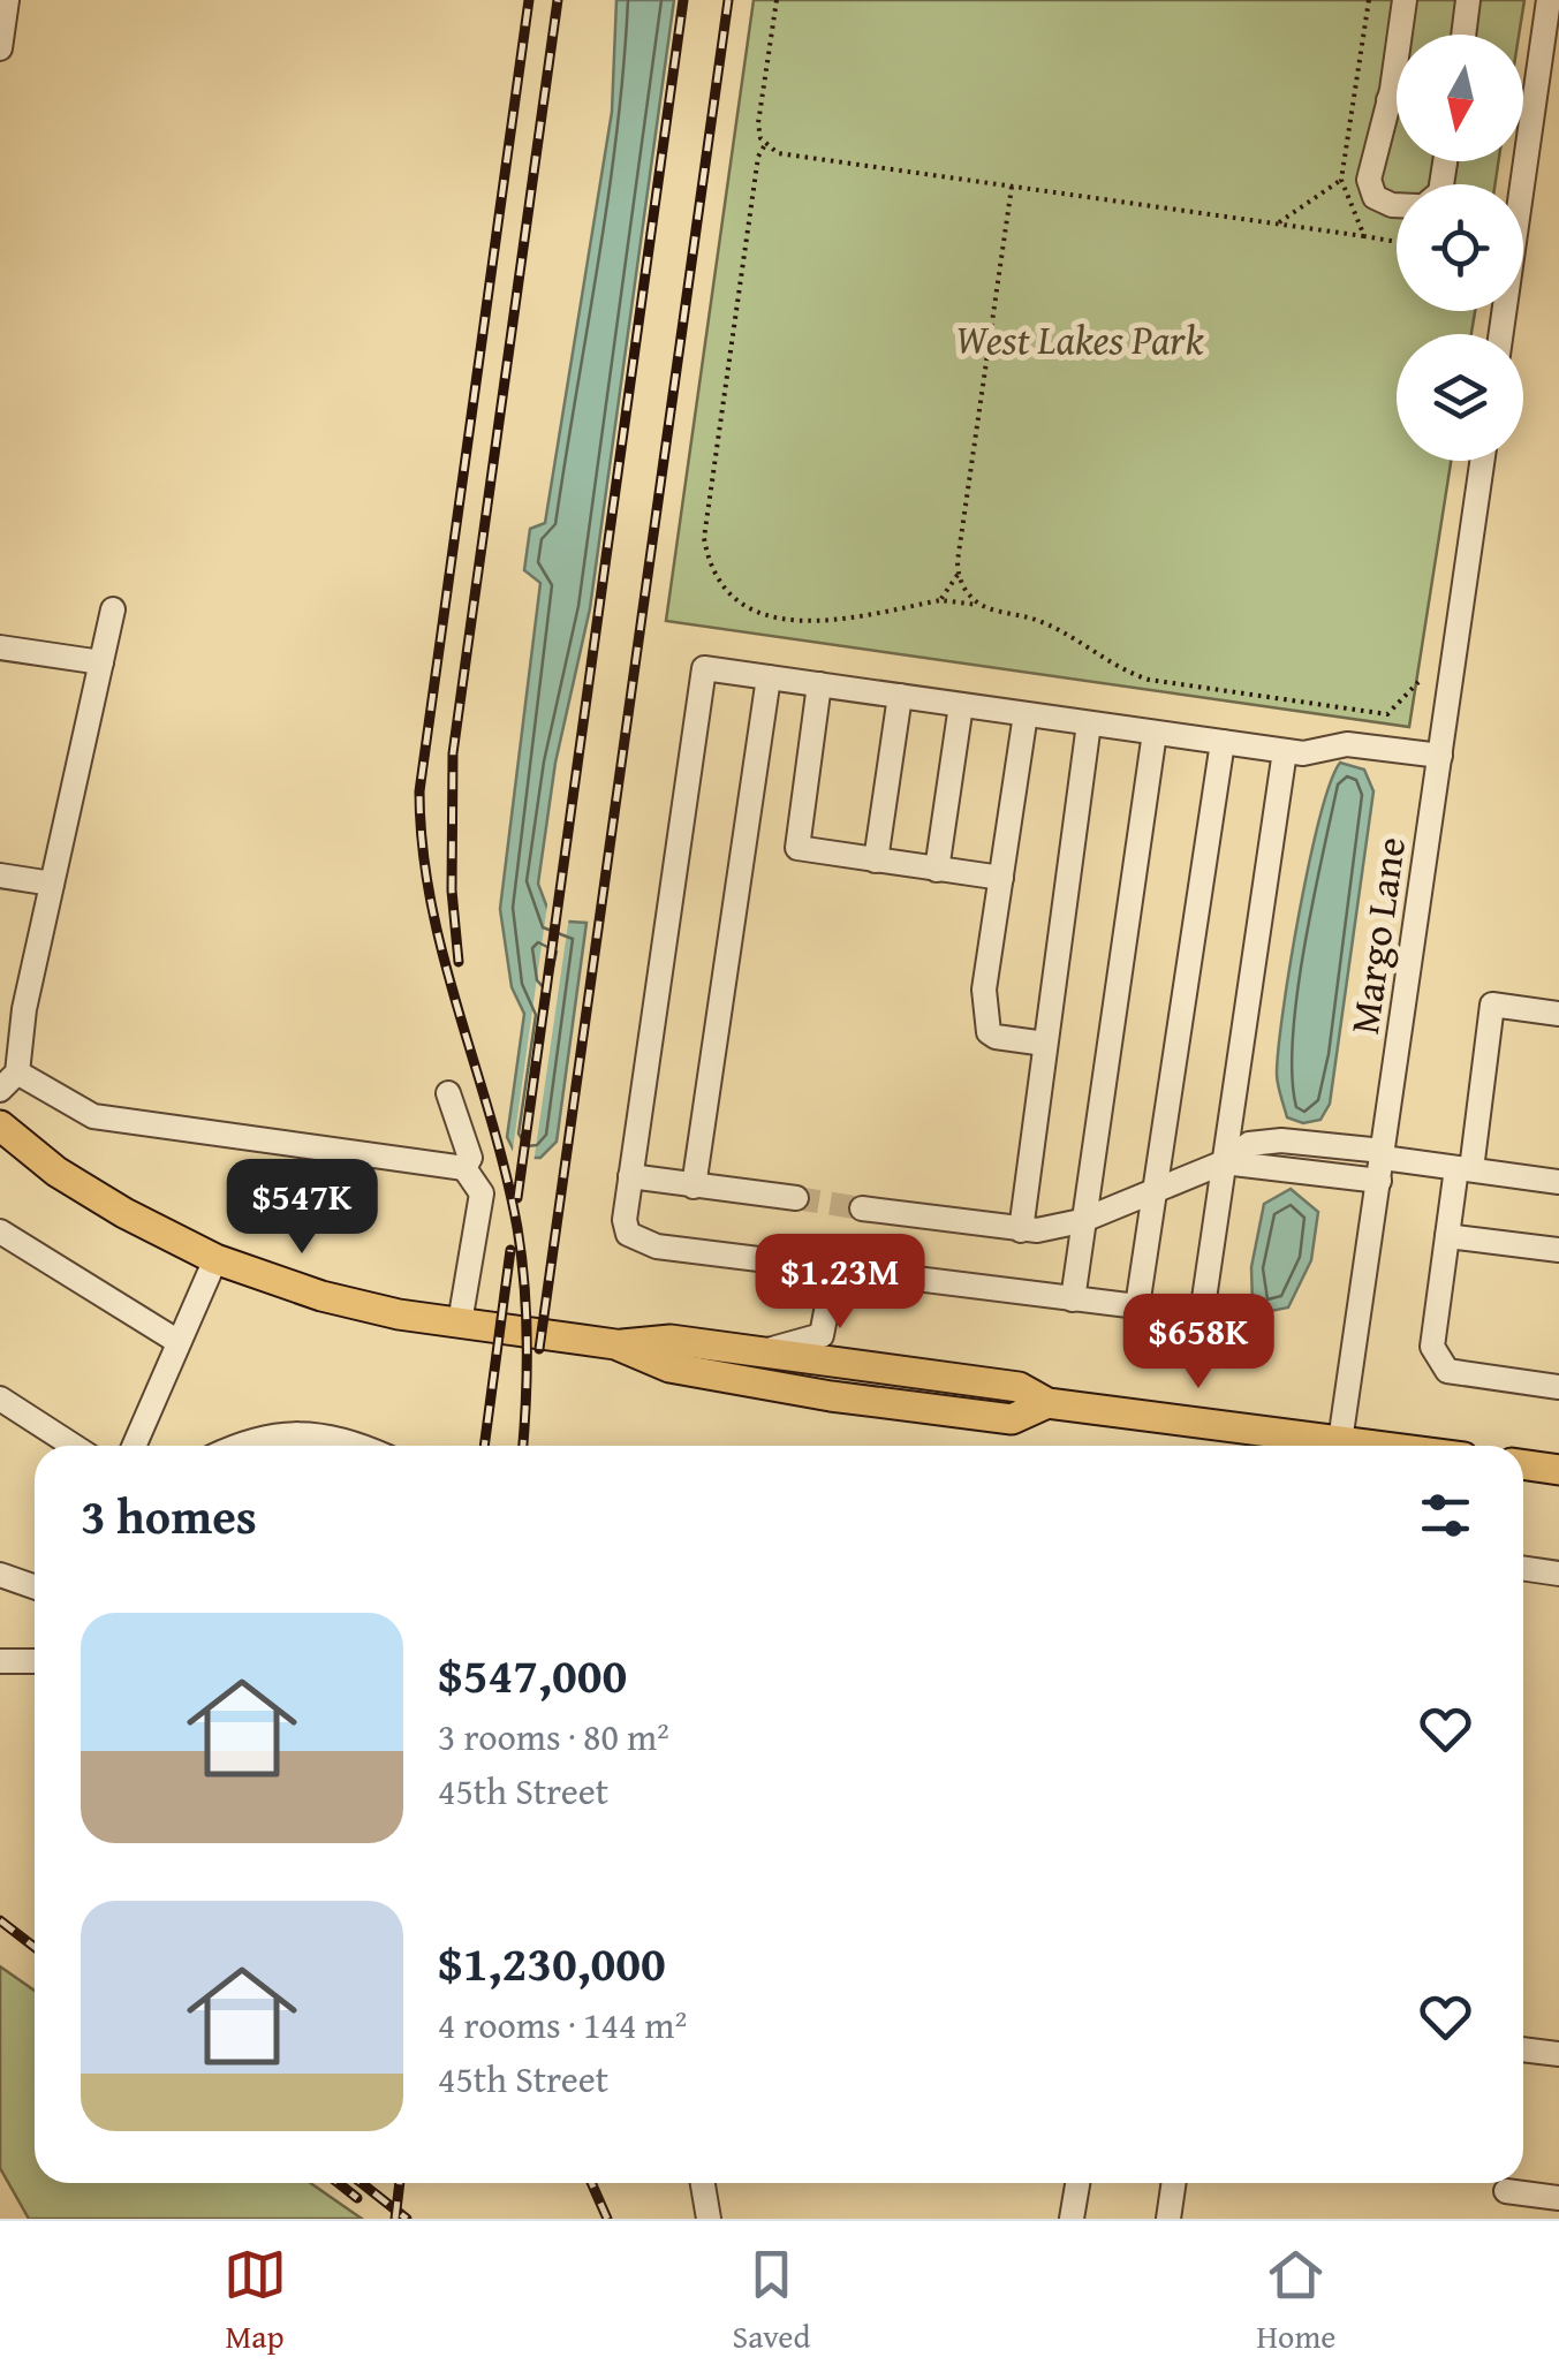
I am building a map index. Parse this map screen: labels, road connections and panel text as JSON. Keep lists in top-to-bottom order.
{
  "streets": {
    "street": ["Margo Lane"]
  },
  "parks": ["West Lakes Park"],
  "north": "bottom",
  "page": {
    "price": ["$547K", "$1.23M", "$658K"],
    "heading": "3 homes",
    "list": [
      {
        "name": "$547,000",
        "note": "3 rooms · 80 m² · 45th Street"
      },
      {
        "name": "$1,230,000",
        "note": "4 rooms · 144 m² · 45th Street"
      }
    ],
    "tabs": ["Map", "Saved", "Home"]
  }
}
